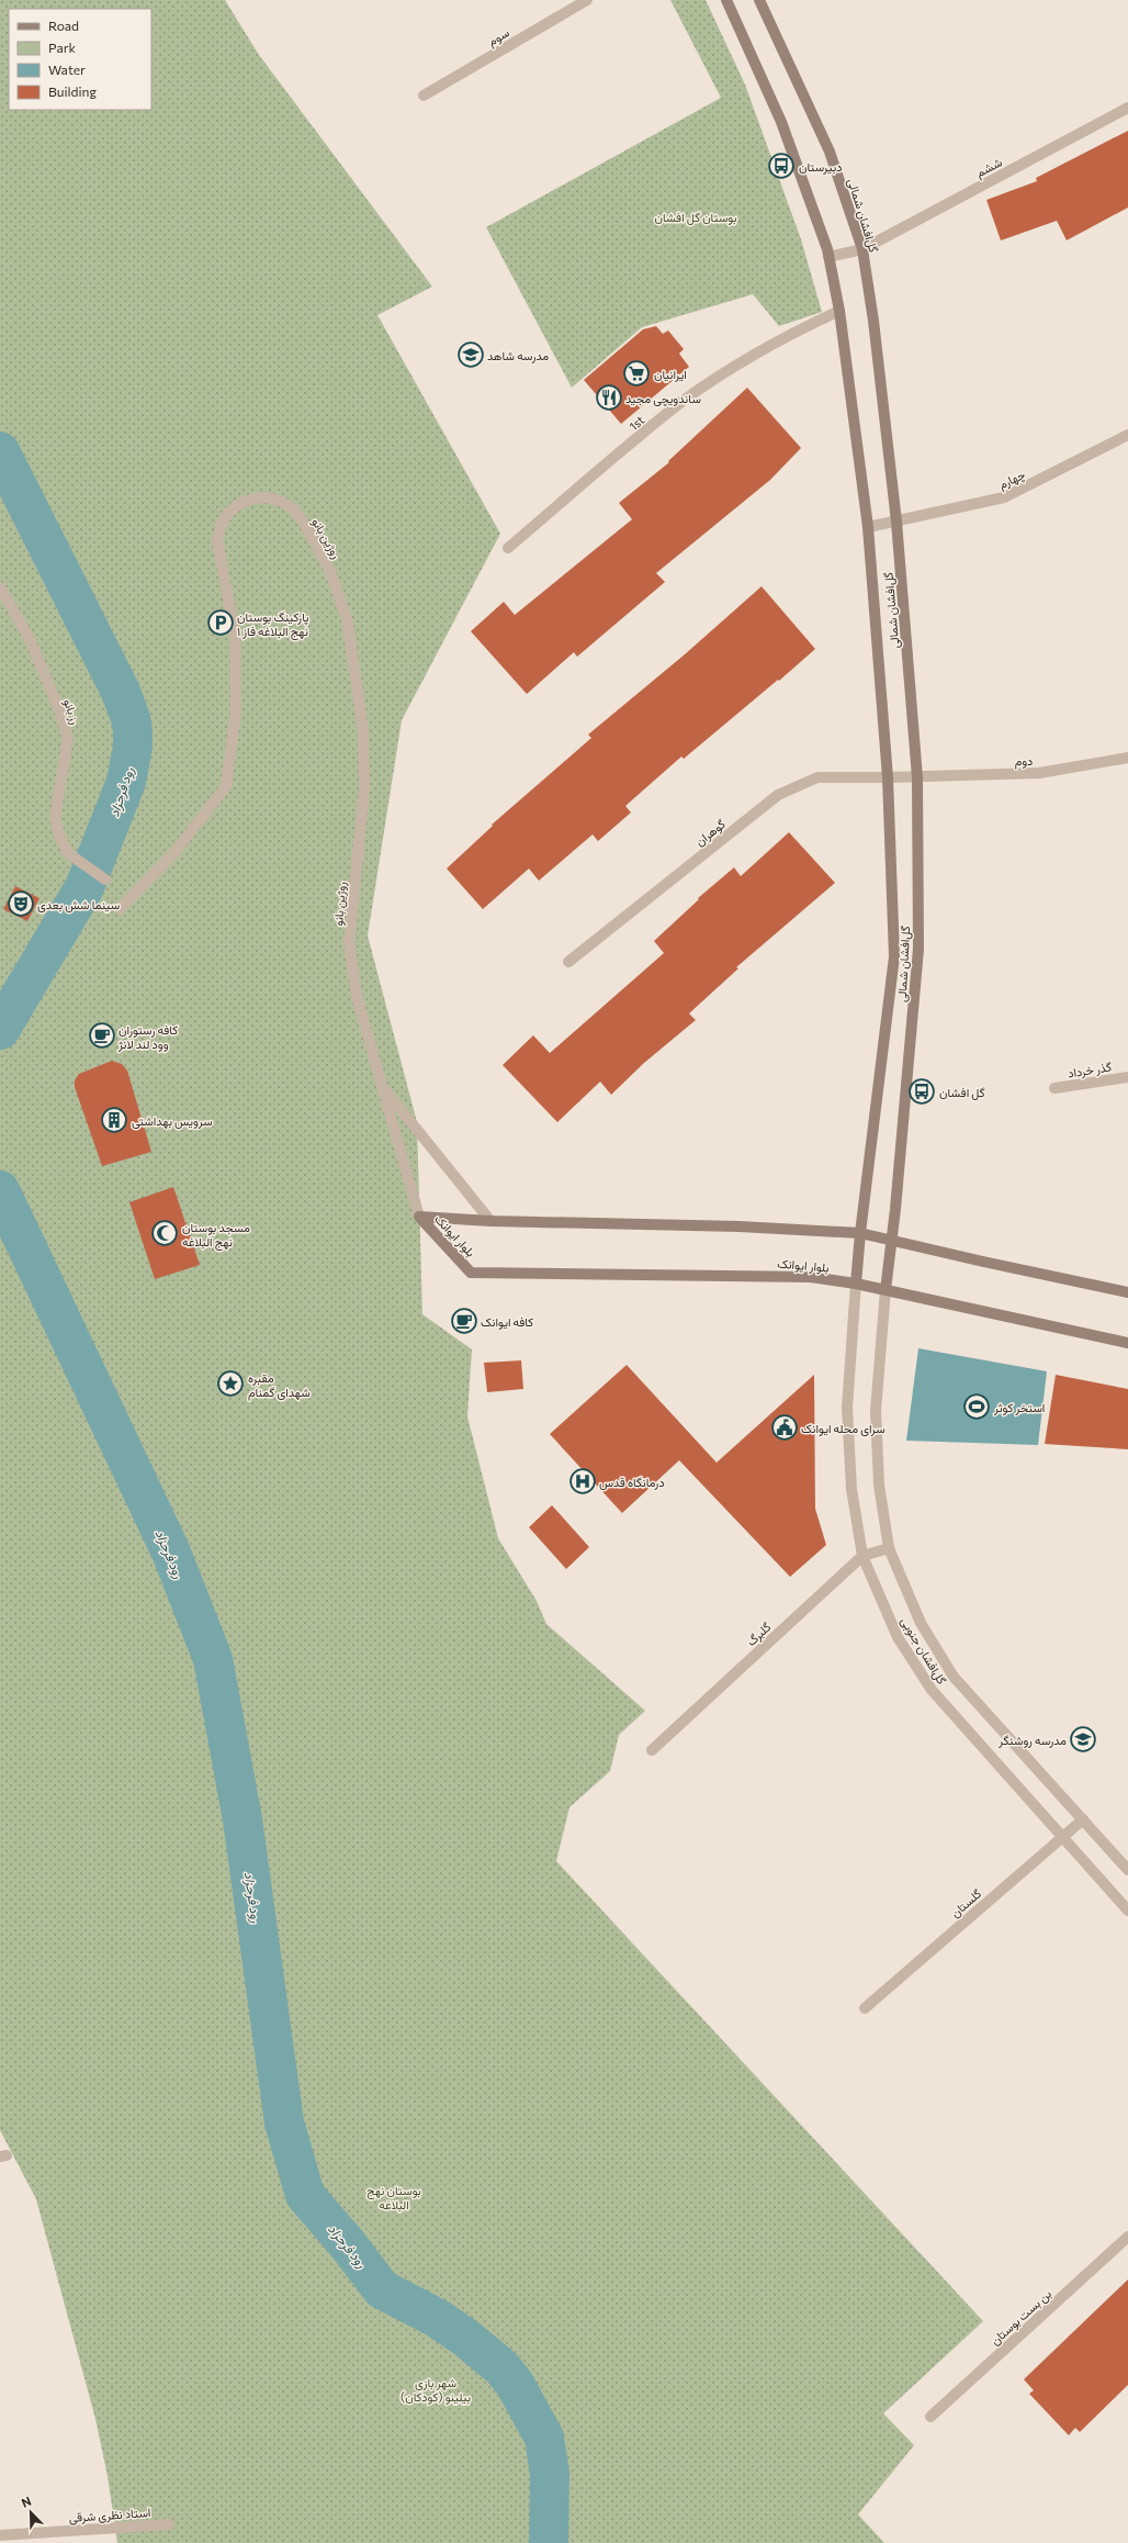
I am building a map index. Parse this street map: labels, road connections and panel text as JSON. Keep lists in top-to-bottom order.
{
  "streets": {
    "main road": ["گل‌افشان شمالی", "بلوار ایوانک"],
    "street": [
      "سوم",
      "ششم",
      "1st",
      "چهارم",
      "روژین بانو",
      "رز بانو",
      "دوم",
      "گوهران",
      "گذر خرداد",
      "گلبرگ",
      "گل‌افشان جنوبی",
      "گلستان",
      "بن بست بوستان",
      "استاد نظری شرقی"
    ]
  },
  "crossings": [
    ["ششم", "گل‌افشان شمالی"],
    ["گل‌افشان شمالی", "1st"],
    ["گل‌افشان شمالی", "چهارم"],
    ["گل‌افشان شمالی", "دوم"],
    ["گل‌افشان شمالی", "گوهران"],
    ["گل‌افشان شمالی", "بلوار ایوانک"],
    ["گل‌افشان شمالی", "گل‌افشان جنوبی"],
    ["روژین بانو", "بلوار ایوانک"],
    ["دوم", "گوهران"],
    ["بلوار ایوانک", "گل‌افشان جنوبی"],
    ["گلبرگ", "گل‌افشان جنوبی"],
    ["گل‌افشان جنوبی", "گلستان"]
  ],
  "water": ["رود فرحزاد"],
  "parks": ["بوستان گل افشان", "بوستان نهج البلاغه", "شهر بازی بیلینو (کودکان)"],
  "places": {
    "bus stop": ["دبیرستان", "گل افشان"],
    "school or university": ["مدرسه شاهد", "مدرسه روشنگر"],
    "supermarket": ["ایرانیان"],
    "restaurant": ["ساندویچی مجید"],
    "parking": ["پارکینگ بوستان نهج البلاغه فاز ۱"],
    "theatre": ["سینما شش بعدی"],
    "cafe": ["کافه رستوران وود لند لانژ", "کافه ایوانک"],
    "building": ["سرویس بهداشتی"],
    "mosque": ["مسجد بوستان نهج البلاغه"],
    "place": ["مقبره شهدای گمنام"],
    "sports": ["استخر کوثر"],
    "public building": ["سرای محله ایوانک"],
    "hospital": ["درمانگاه قدس"]
  },
  "legend": [
    "Road",
    "Park",
    "Water",
    "Building"
  ],
  "north": "top left"
}
